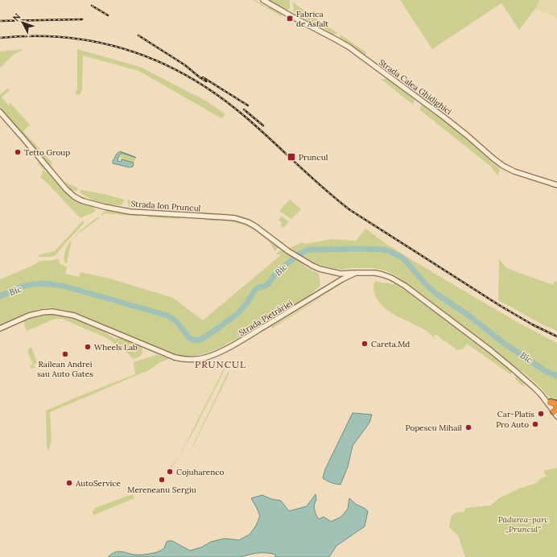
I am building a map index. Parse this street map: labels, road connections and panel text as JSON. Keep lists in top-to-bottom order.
{
  "streets": {
    "street": ["Strada Calea Ghidighici", "Strada Ion Pruncul", "Strada Pietrăriei"]
  },
  "crossings": [
    ["Strada Ion Pruncul", "Strada Pietrăriei"]
  ],
  "districts": ["PRUNCUL"],
  "water": ["Bîc"],
  "parks": ["Pădurea-parc „Pruncul“"],
  "places": {
    "transit": ["Fabrica de Asfalt", "Pruncul"],
    "other": [
      "Tetto Group",
      "Careta.Md",
      "Wheels Lab",
      "Railean Andrei sau Auto Gates",
      "Car-Platis",
      "Pro Auto",
      "Popescu Mihail",
      "Cojuharenco",
      "Mereneanu Sergiu",
      "AutoService"
    ]
  },
  "north": "top left"
}
